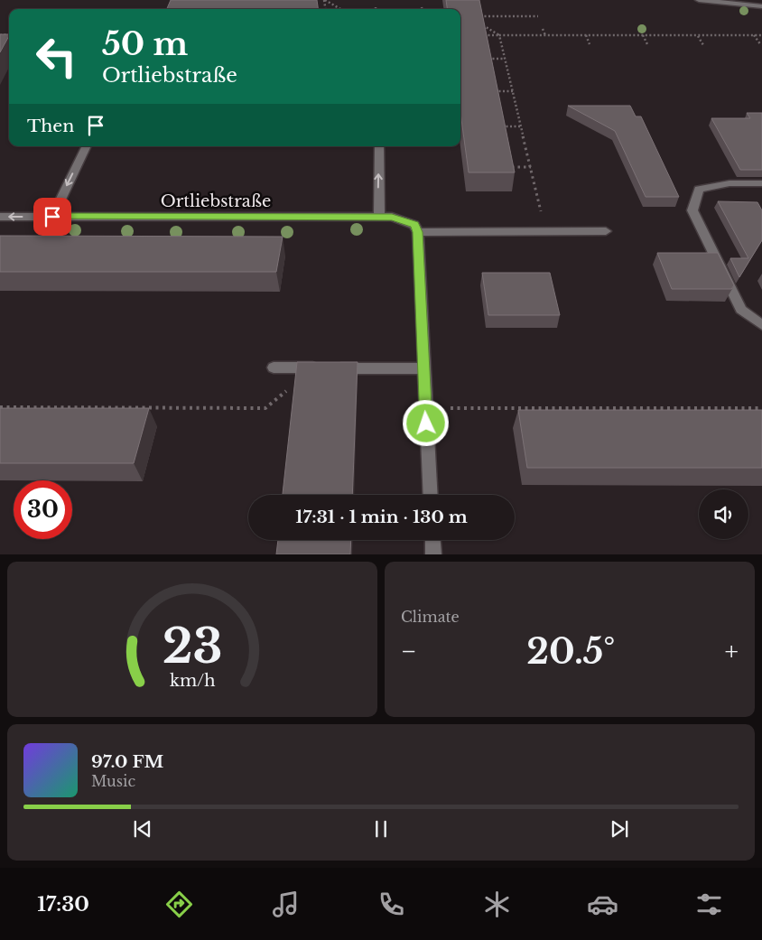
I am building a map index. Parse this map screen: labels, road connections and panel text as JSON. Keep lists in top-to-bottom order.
{
  "streets": {
    "street": ["Ortliebstraße"]
  },
  "page": {
    "turn": ["50 m", "Ortliebstraße"],
    "then": "Then",
    "limit": "30",
    "trip": "17:31 · 1 min · 130 m",
    "tile": "Climate",
    "heat": ["−", "20.5°", "+"],
    "song": ["97.0 FM", "Music"],
    "tabs": "17:30",
    "gauge": ["23", "km/h"]
  }
}
